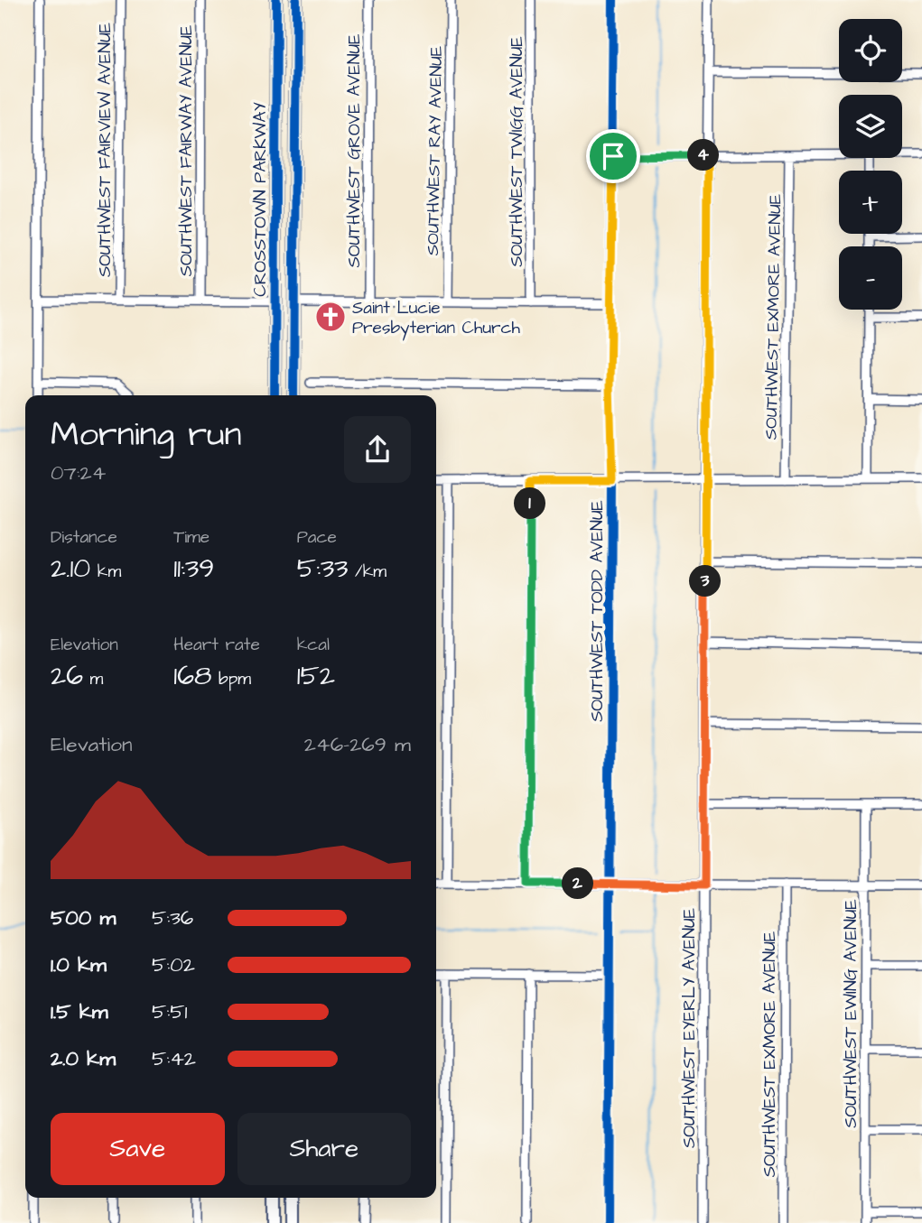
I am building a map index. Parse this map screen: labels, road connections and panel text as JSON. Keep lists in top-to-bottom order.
{
  "streets": {
    "main road": ["CROSSTOWN PARKWAY"],
    "street": [
      "SOUTHWEST FAIRVIEW AVENUE",
      "SOUTHWEST FAIRWAY AVENUE",
      "SOUTHWEST GROVE AVENUE",
      "SOUTHWEST RAY AVENUE",
      "SOUTHWEST TWIGG AVENUE",
      "SOUTHWEST EXMORE AVENUE",
      "SOUTHWEST TODD AVENUE",
      "SOUTHWEST EWING AVENUE",
      "SOUTHWEST EYERLY AVENUE"
    ]
  },
  "places": {
    "church": ["Saint Lucie Presbyterian Church"]
  },
  "page": {
    "map_buttons": ["+", "−"],
    "pins": [
      "4",
      "1",
      "3",
      "2"
    ],
    "heading": ["Morning run", "07:24"],
    "stats": [
      ["Distance", "2.10 km"],
      ["Time", "11:39"],
      ["Pace", "5:33 /km"],
      ["Elevation", "26 m"],
      ["Heart rate", "168 bpm"],
      ["kcal", "152"]
    ],
    "chart": ["Elevation", "246–269 m"],
    "list": [
      {
        "name": "500 m",
        "note": "5:36"
      },
      {
        "name": "1.0 km",
        "note": "5:02"
      },
      {
        "name": "1.5 km",
        "note": "5:51"
      },
      {
        "name": "2.0 km",
        "note": "5:42"
      }
    ],
    "buttons": ["Save", "Share"]
  }
}
